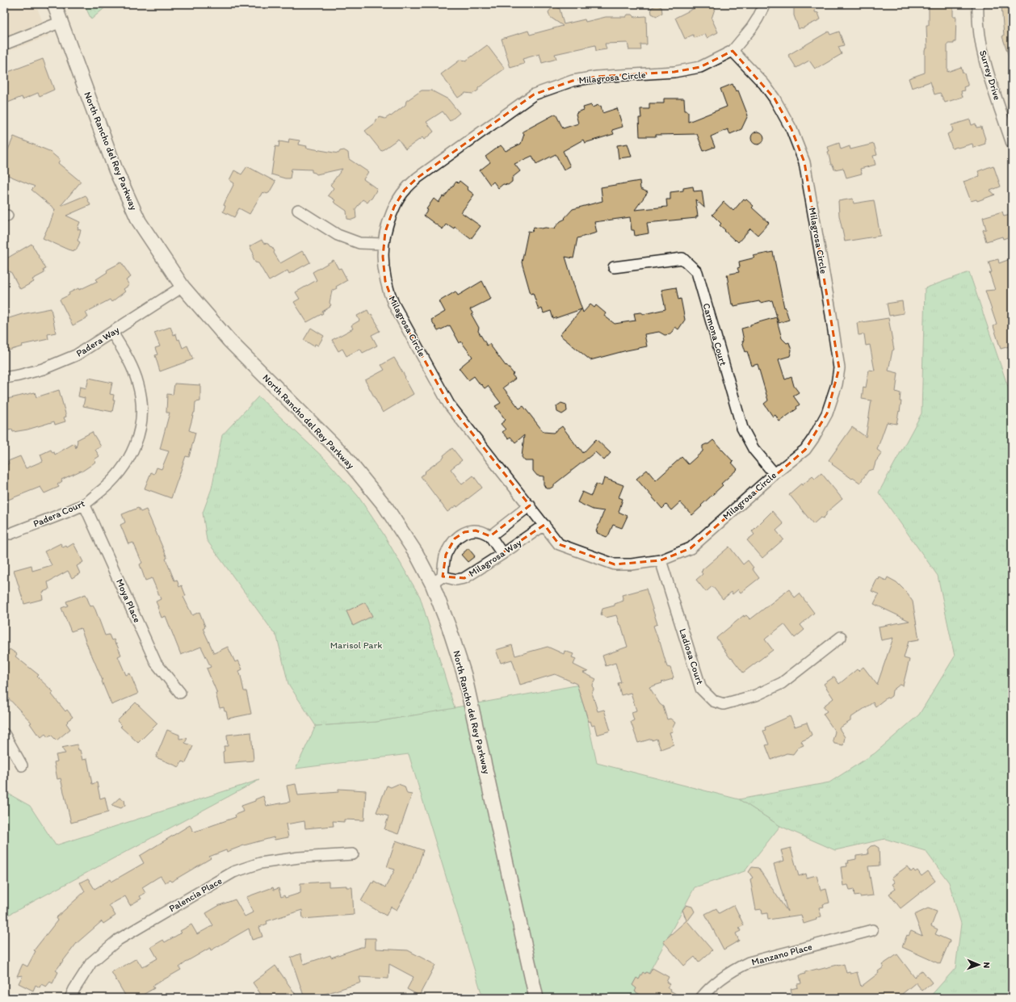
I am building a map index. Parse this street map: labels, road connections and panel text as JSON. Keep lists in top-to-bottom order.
{
  "streets": {
    "street": [
      "Surrey Drive",
      "Milagrosa Circle",
      "North Rancho del Rey Parkway",
      "Carmona Court",
      "Padera Way",
      "Padera Court",
      "Milagrosa Way",
      "Moya Place",
      "Ladiosa Court",
      "Palencia Place",
      "Manzano Place"
    ]
  },
  "crossings": [
    ["Milagrosa Circle", "Carmona Court"],
    ["Milagrosa Circle", "Milagrosa Way"],
    ["Milagrosa Circle", "Ladiosa Court"],
    ["North Rancho del Rey Parkway", "Padera Way"],
    ["North Rancho del Rey Parkway", "Milagrosa Way"],
    ["Padera Way", "Padera Court"],
    ["Padera Court", "Moya Place"]
  ],
  "parks": ["Marisol Park"],
  "north": "right"
}
